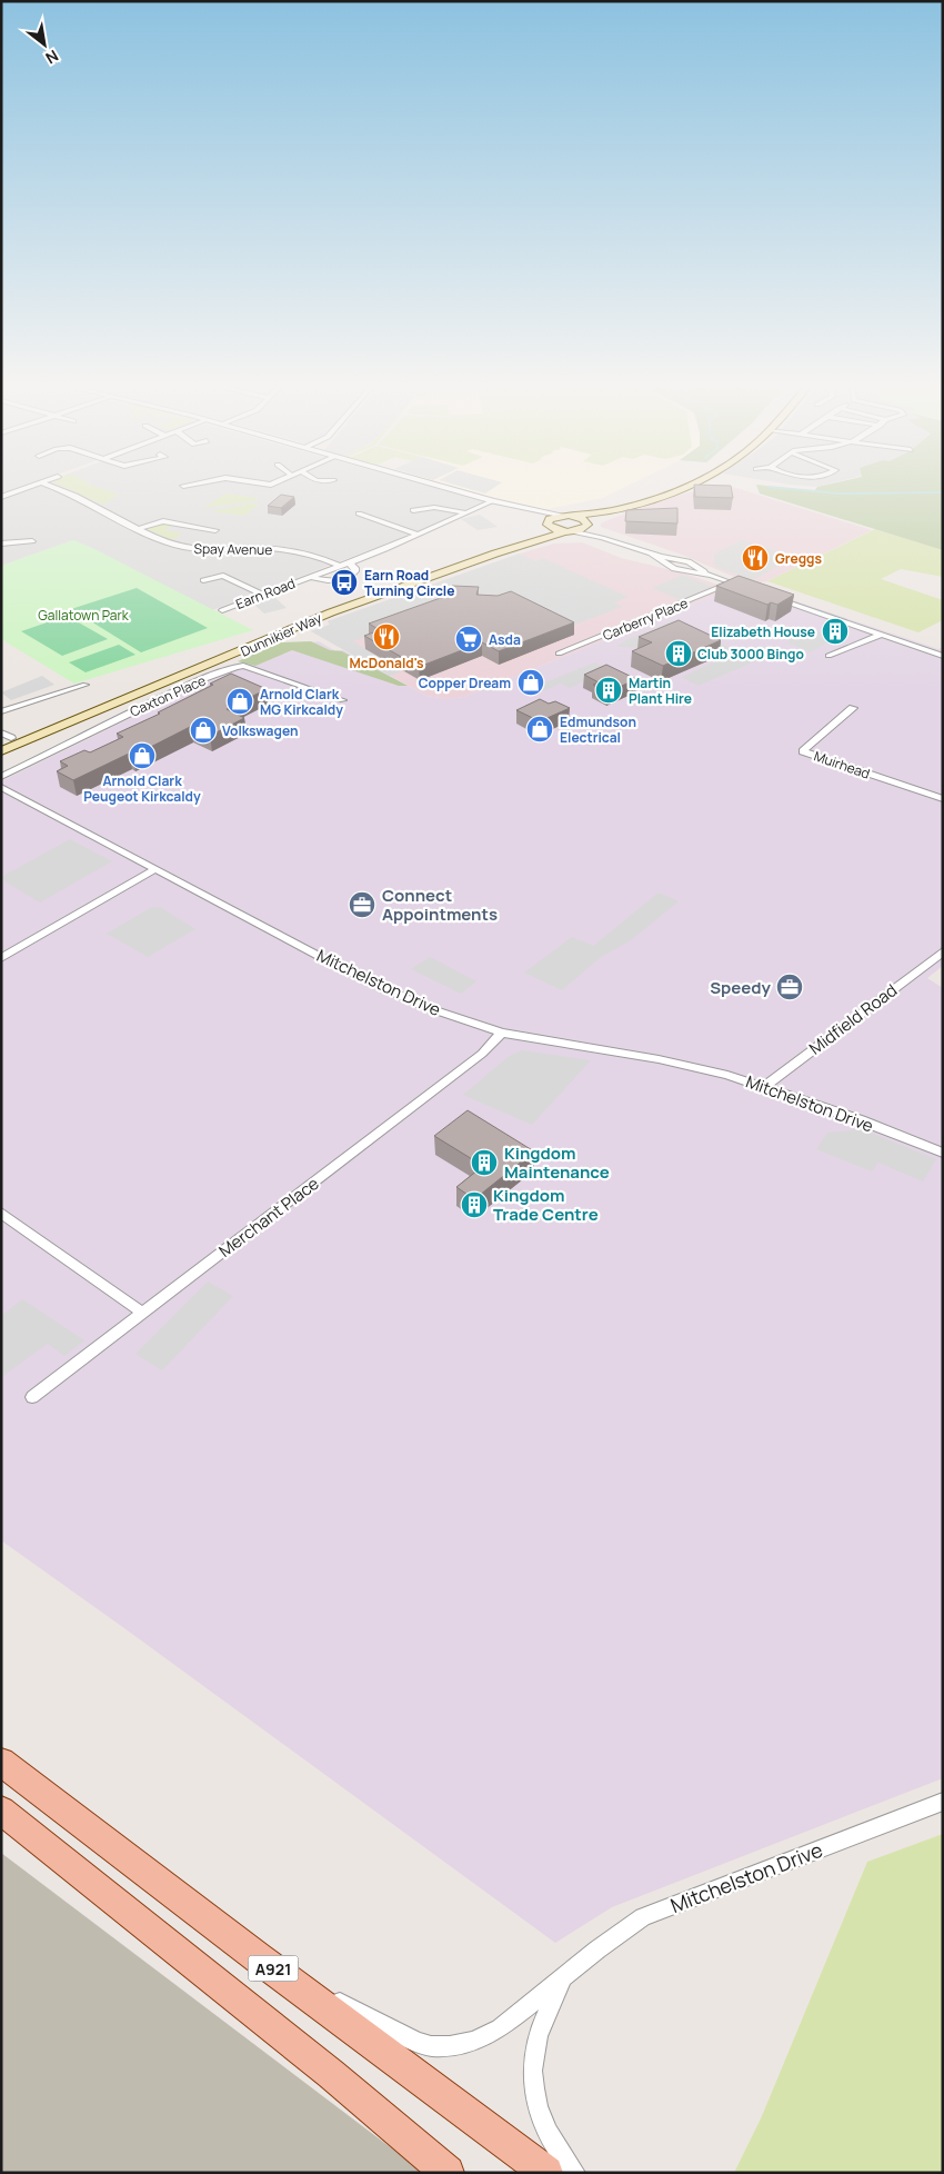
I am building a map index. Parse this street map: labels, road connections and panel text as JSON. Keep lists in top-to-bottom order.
{
  "streets": {
    "main road": ["Dunnikier Way", "A921"],
    "street": [
      "Spay Avenue",
      "Earn Road",
      "Carberry Place",
      "Caxton Place",
      "Muirhead",
      "Mitchelston Drive",
      "Midfield Road",
      "Merchant Place"
    ]
  },
  "crossings": [
    ["Spay Avenue", "Earn Road"],
    ["Mitchelston Drive", "Midfield Road"],
    ["Mitchelston Drive", "Merchant Place"],
    ["Mitchelston Drive", "A921"]
  ],
  "parks": ["Gallatown Park"],
  "places": {
    "restaurant": ["Greggs", "McDonald's"],
    "bus stop": ["Earn Road Turning Circle"],
    "building": [
      "Elizabeth House",
      "Club 3000 Bingo",
      "Martin Plant Hire",
      "Kingdom Maintenance",
      "Kingdom Trade Centre"
    ],
    "supermarket": ["Asda"],
    "shop": [
      "Copper Dream",
      "Arnold Clark MG Kirkcaldy",
      "Edmundson Electrical",
      "Volkswagen",
      "Arnold Clark Peugeot Kirkcaldy"
    ],
    "office": ["Connect Appointments", "Speedy"]
  },
  "north": "bottom right"
}
